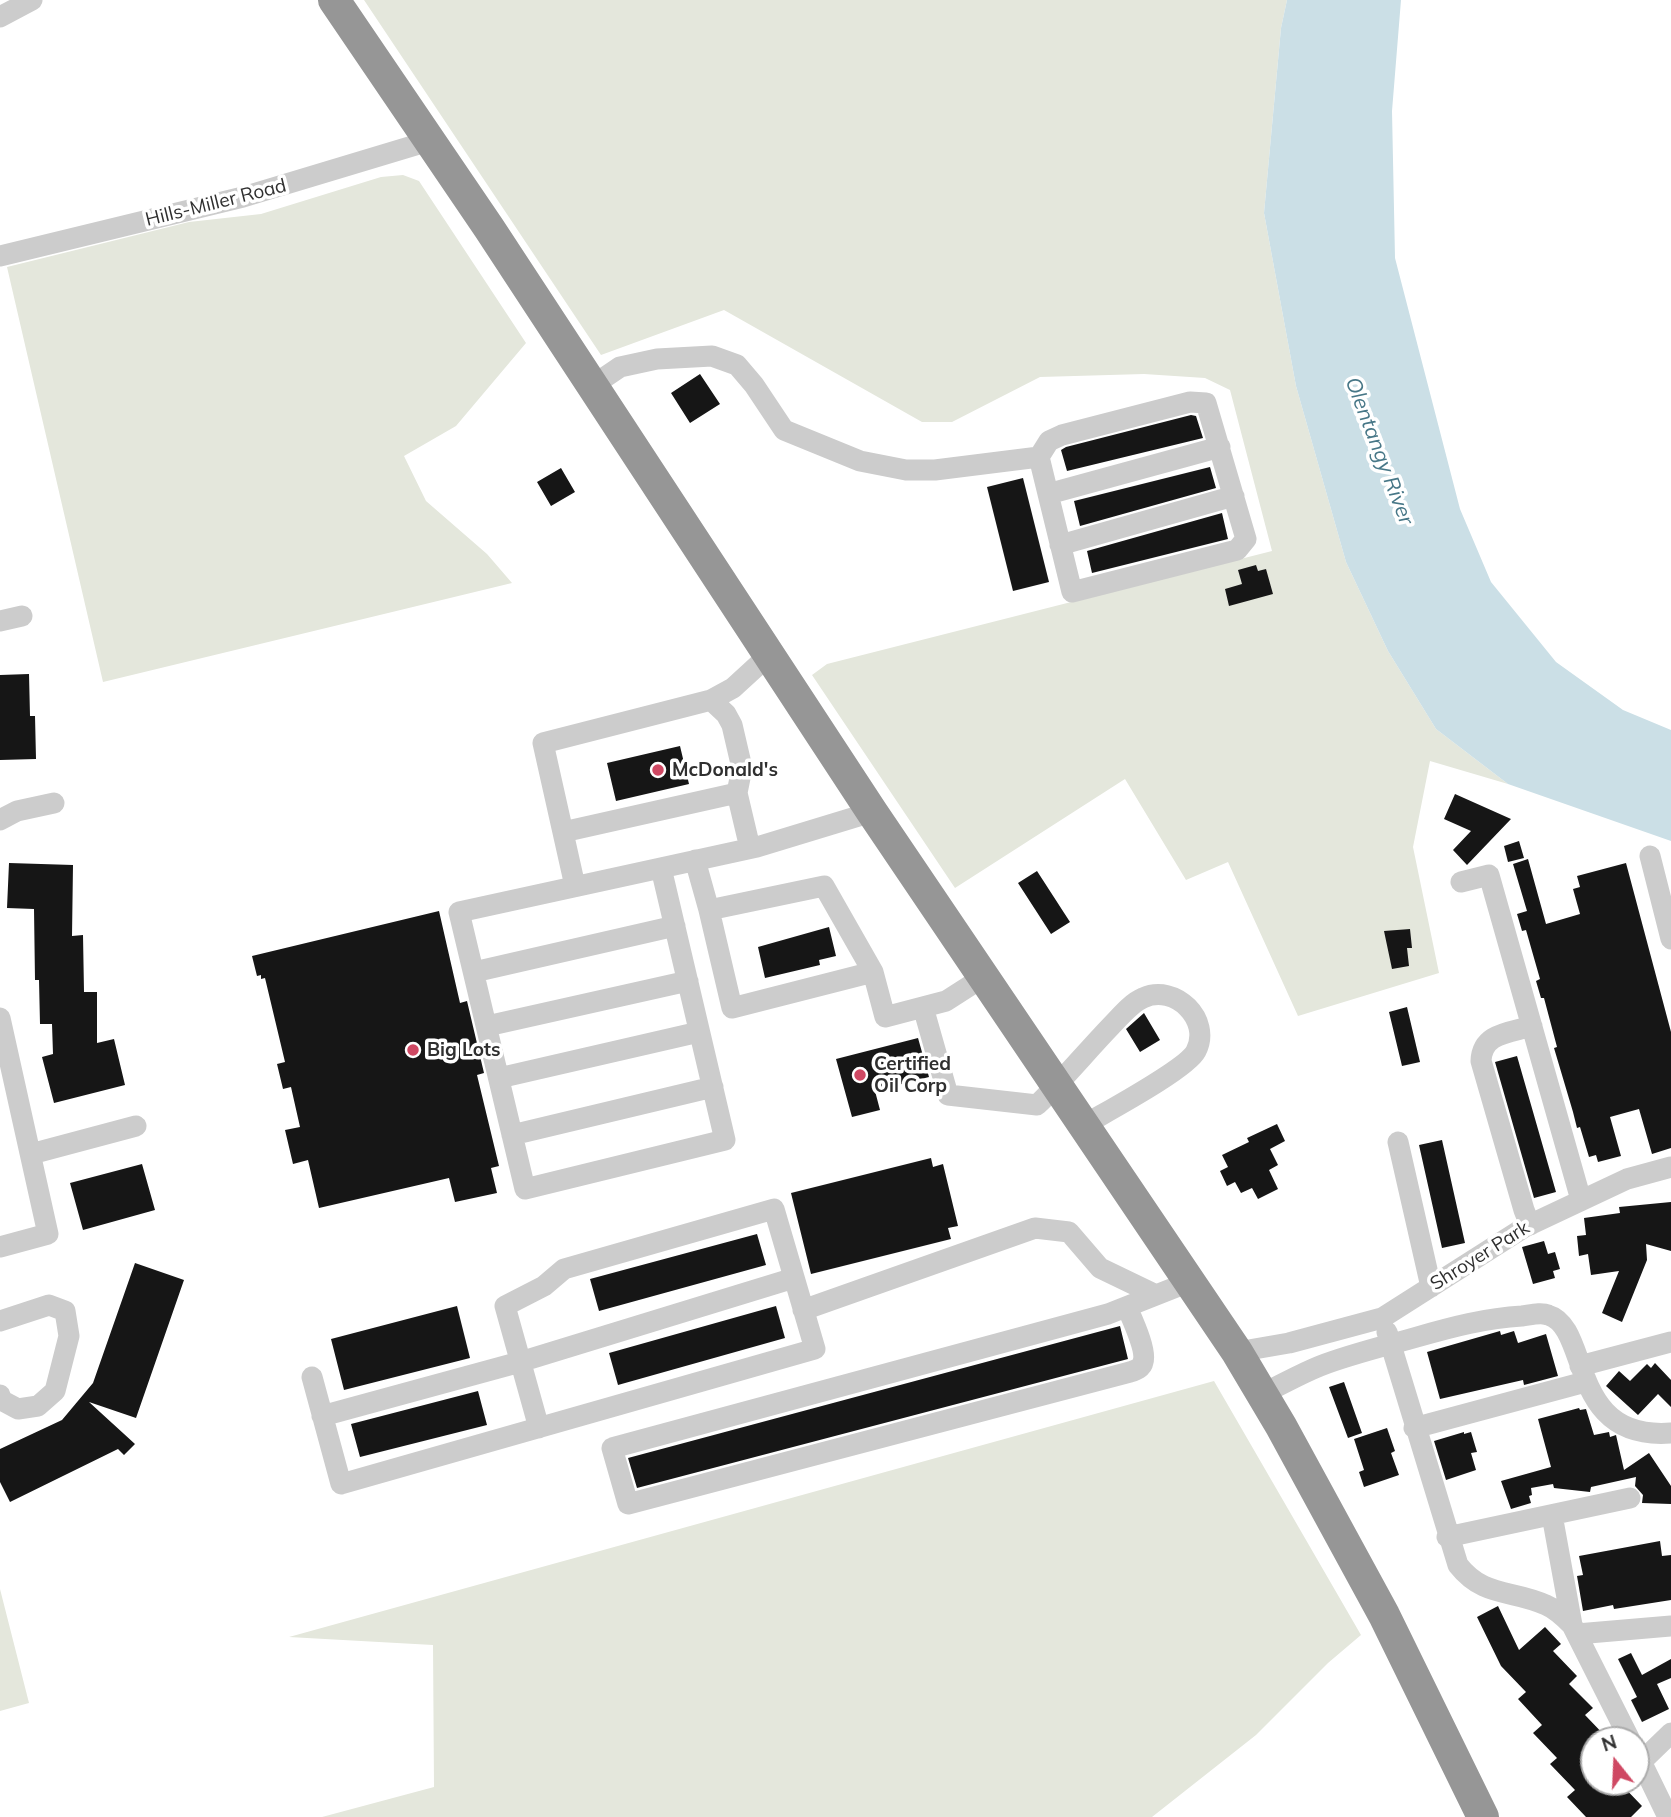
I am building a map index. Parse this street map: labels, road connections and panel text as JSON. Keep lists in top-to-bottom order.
{
  "streets": {
    "street": ["Hills-Miller Road", "Shroyer Park"]
  },
  "water": ["Olentangy River"],
  "places": ["McDonald's", "Big Lots", "Certified Oil Corp"],
  "north": "top"
}
